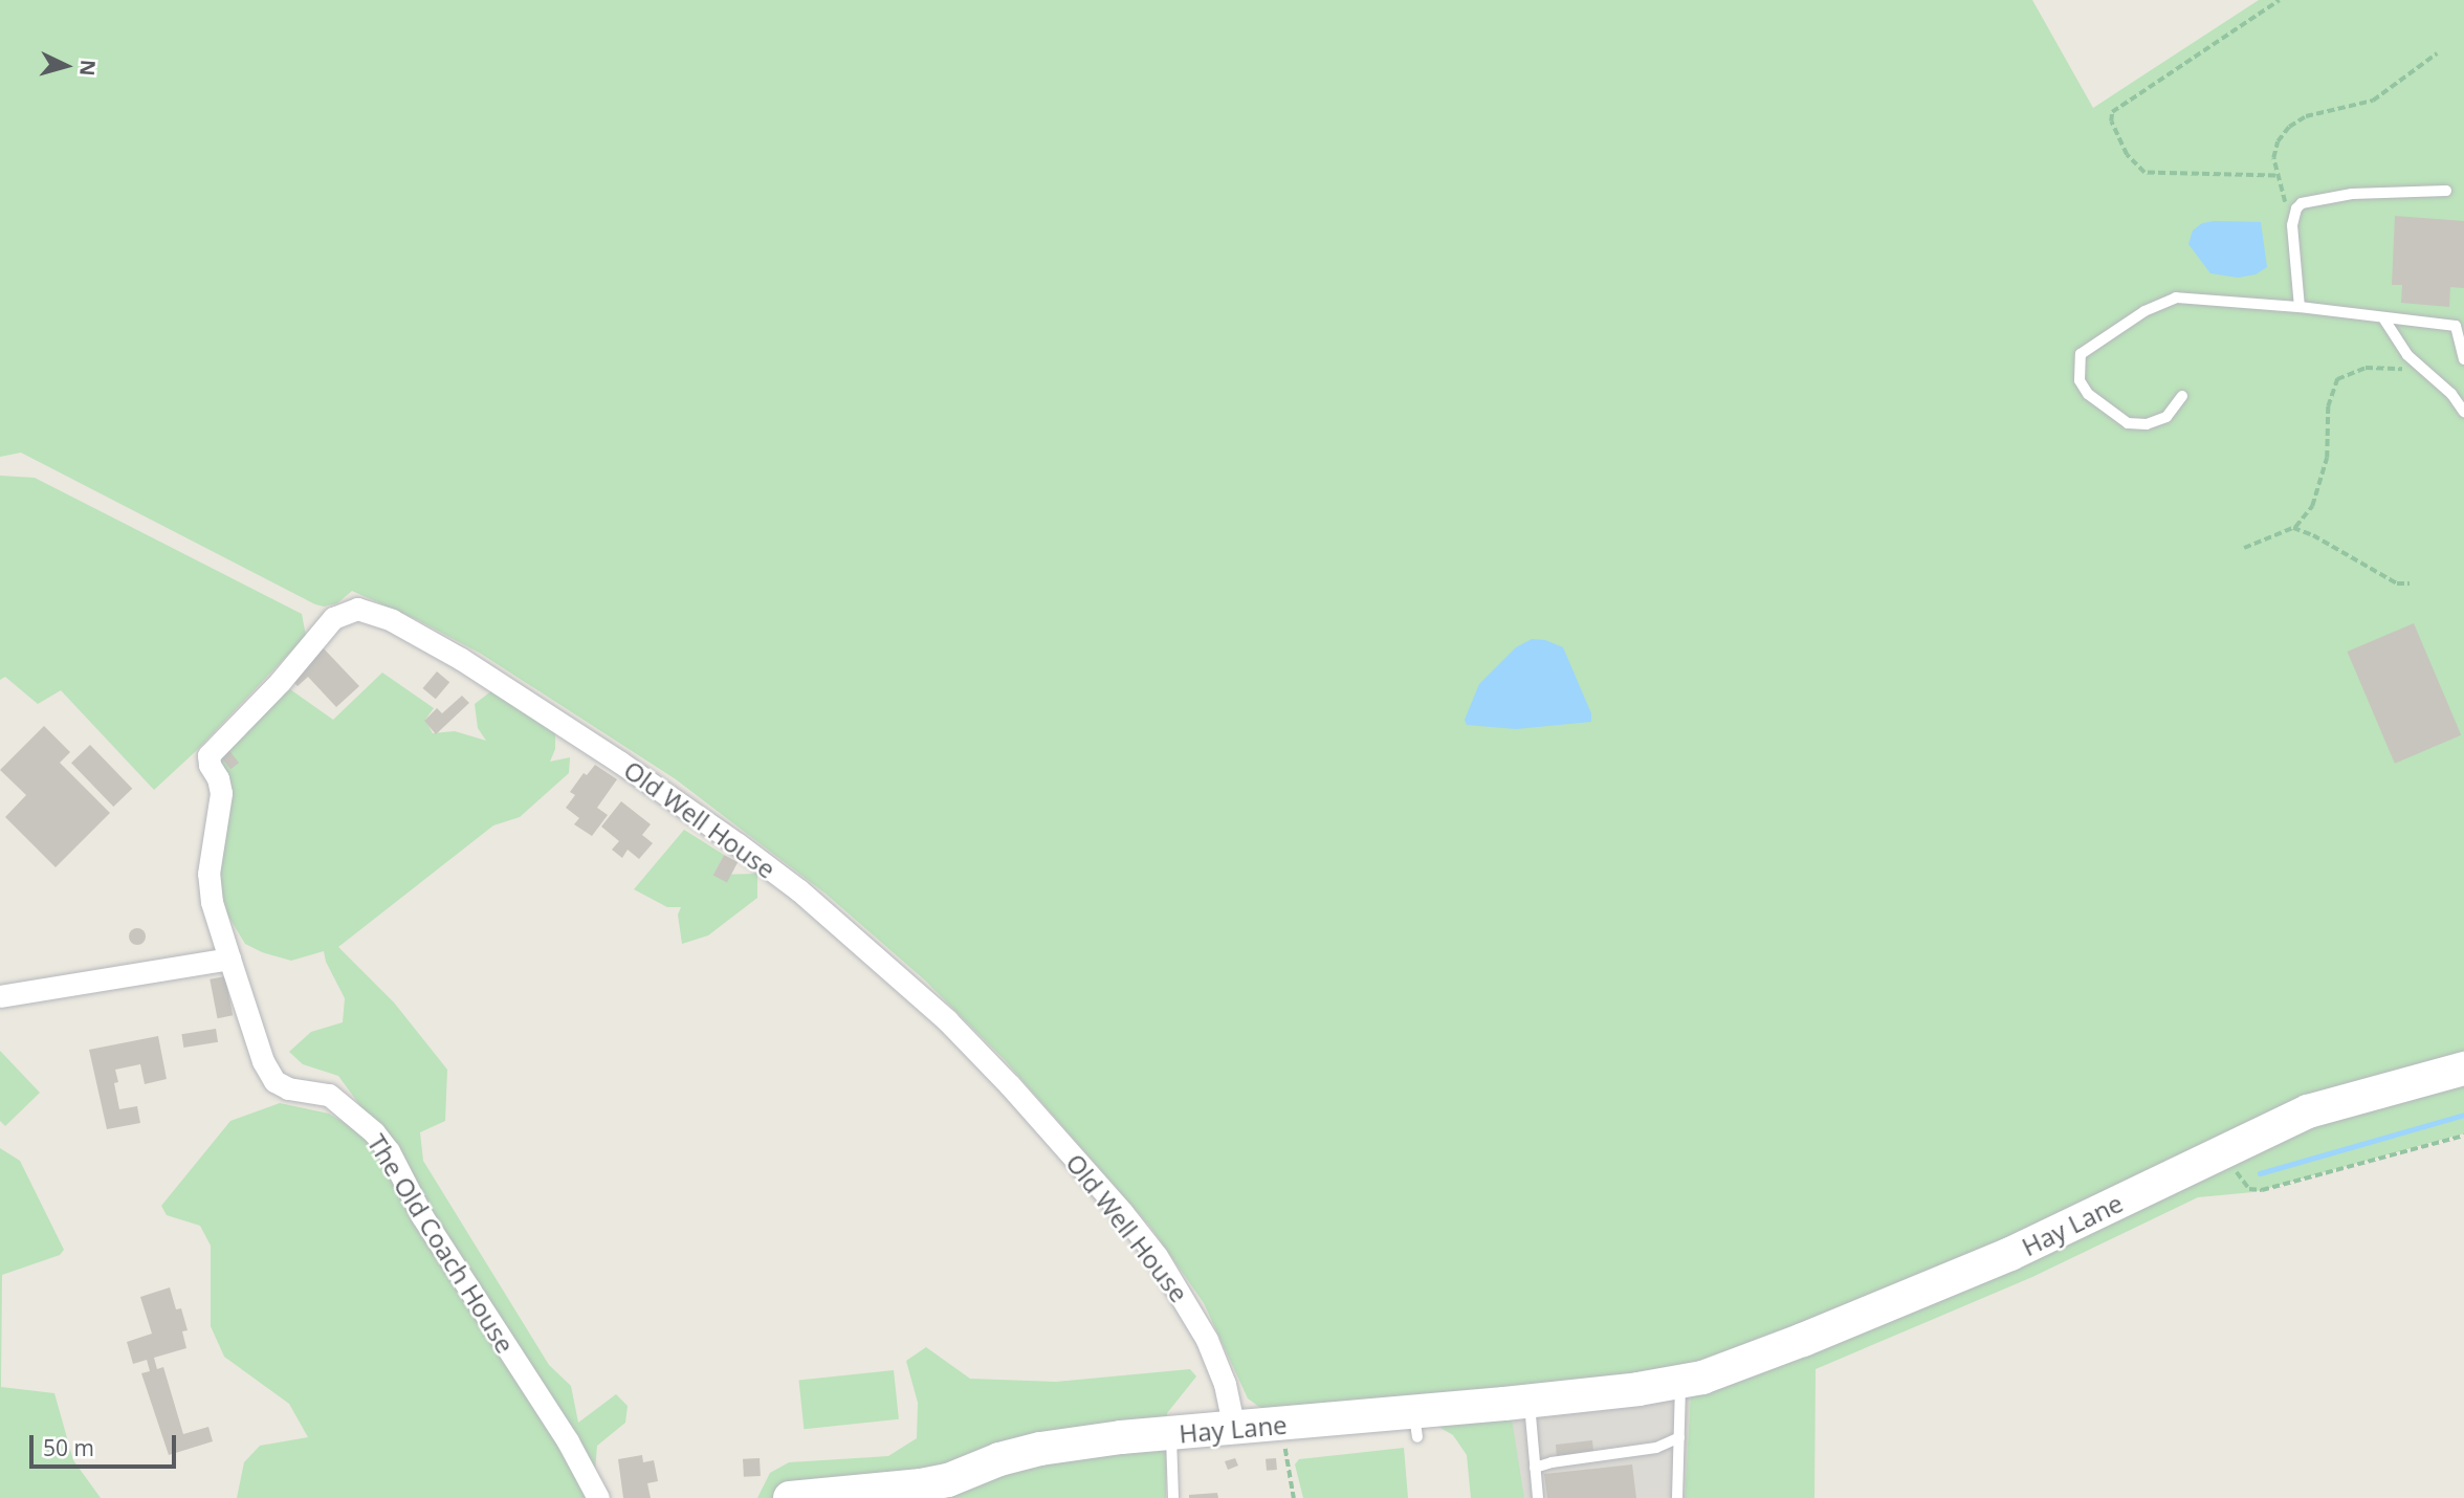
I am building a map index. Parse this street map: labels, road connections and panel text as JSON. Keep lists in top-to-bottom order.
{
  "streets": {
    "street": ["Old Well House", "Hay Lane", "The Old Coach House"]
  },
  "crossings": [
    ["Old Well House", "Hay Lane"],
    ["Old Well House", "The Old Coach House"]
  ],
  "scale_bar": "50 m",
  "north": "right"
}
